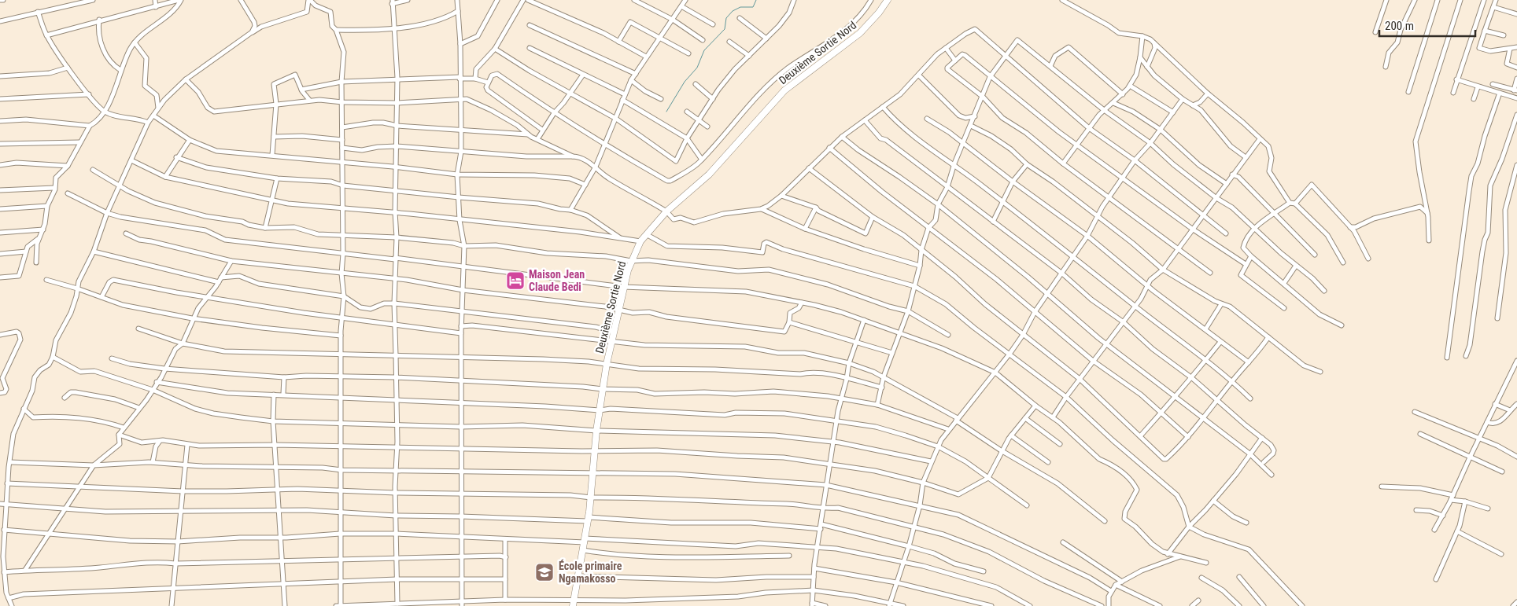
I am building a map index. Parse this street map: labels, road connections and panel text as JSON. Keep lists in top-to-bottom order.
{
  "streets": {
    "main road": ["Deuxième Sortie Nord"]
  },
  "places": {
    "hotel": ["Maison Jean Claude Bedi"],
    "school or university": ["École primaire Ngamakosso"]
  },
  "scale_bar": "200 m"
}
